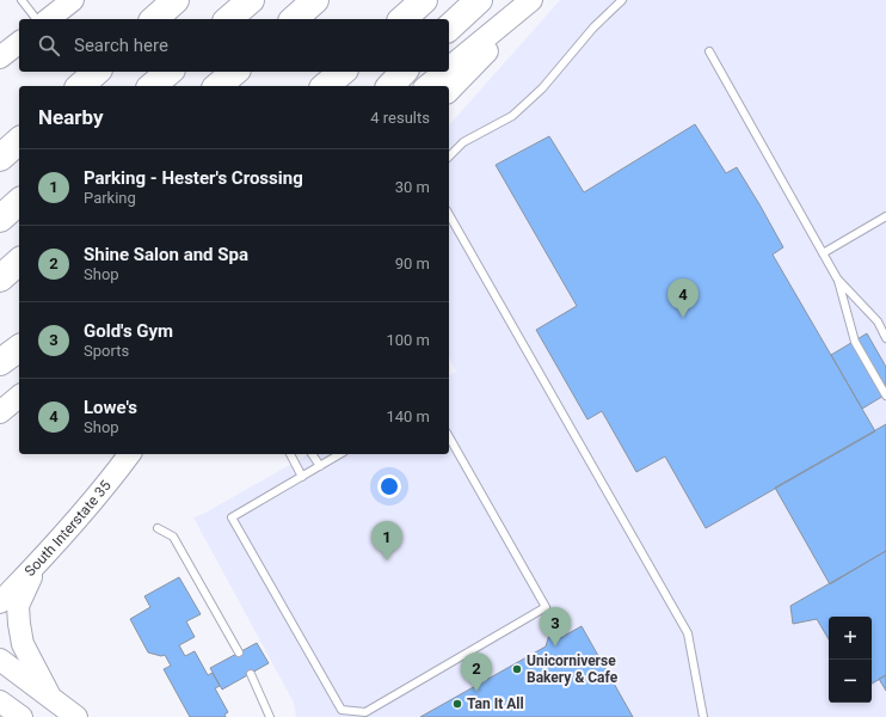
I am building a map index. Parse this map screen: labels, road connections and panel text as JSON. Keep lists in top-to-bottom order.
{
  "streets": {
    "main road": ["South Interstate 35"]
  },
  "places": ["Unicorniverse Bakery & Cafe", "Tan It All"],
  "page": {
    "search": "Search here",
    "heading": ["Nearby", "4 results"],
    "list": [
      {
        "mark": "1",
        "name": "Parking - Hester's Crossing",
        "note": "Parking",
        "value": "30 m"
      },
      {
        "mark": "2",
        "name": "Shine Salon and Spa",
        "note": "Shop",
        "value": "90 m"
      },
      {
        "mark": "3",
        "name": "Gold's Gym",
        "note": "Sports",
        "value": "100 m"
      },
      {
        "mark": "4",
        "name": "Lowe's",
        "note": "Shop",
        "value": "140 m"
      }
    ],
    "pins": [
      "4",
      "1",
      "3",
      "2"
    ],
    "map_buttons": ["+", "−"]
  }
}
